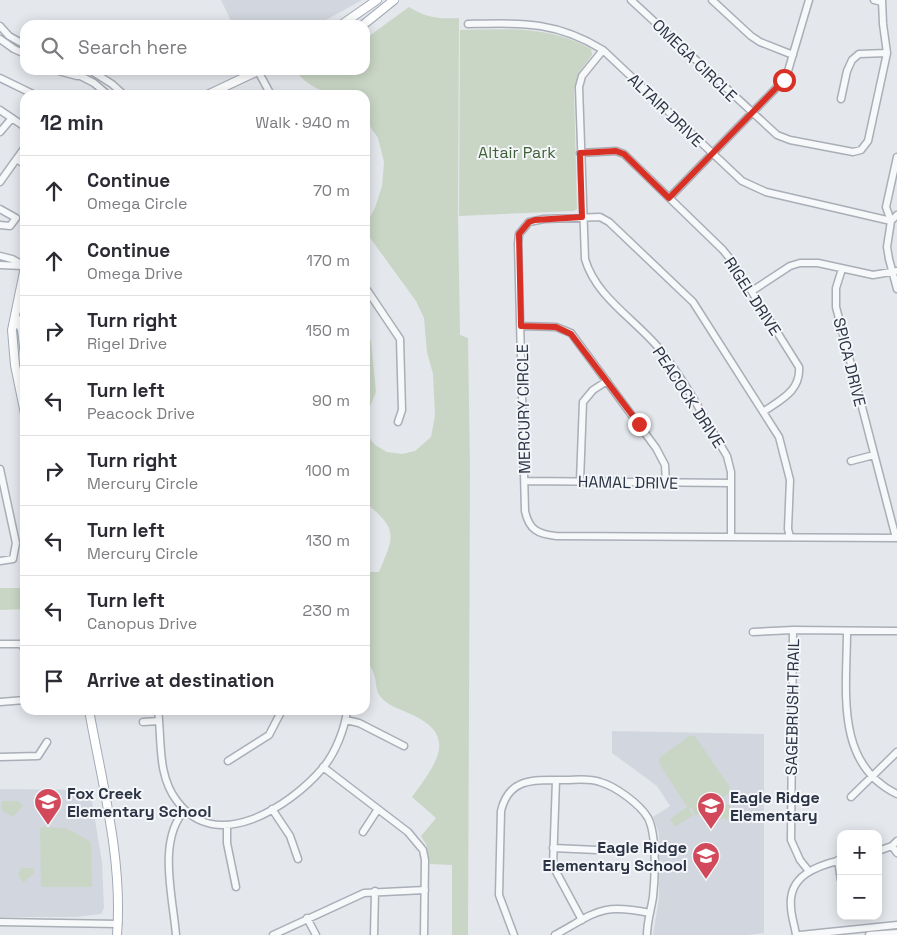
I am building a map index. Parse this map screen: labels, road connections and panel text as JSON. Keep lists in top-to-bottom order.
{
  "streets": {
    "street": [
      "OMEGA CIRCLE",
      "ALTAIR DRIVE",
      "RIGEL DRIVE",
      "SPICA DRIVE",
      "PEACOCK DRIVE",
      "MERCURY CIRCLE",
      "HAMAL DRIVE",
      "SAGEBRUSH TRAIL"
    ]
  },
  "crossings": [
    ["ALTAIR DRIVE", "PEACOCK DRIVE"],
    ["RIGEL DRIVE", "PEACOCK DRIVE"],
    ["RIGEL DRIVE", "MERCURY CIRCLE"],
    ["PEACOCK DRIVE", "MERCURY CIRCLE"],
    ["PEACOCK DRIVE", "HAMAL DRIVE"],
    ["MERCURY CIRCLE", "HAMAL DRIVE"]
  ],
  "parks": ["Altair Park"],
  "places": {
    "school or university": ["Fox Creek Elementary School", "Eagle Ridge Elementary", "Eagle Ridge Elementary School"]
  },
  "page": {
    "search": "Search here",
    "heading": ["12 min", "Walk · 940 m"],
    "list": [
      ["Continue", "Omega Circle", "70 m"],
      ["Continue", "Omega Drive", "170 m"],
      ["Turn right", "Rigel Drive", "150 m"],
      ["Turn left", "Peacock Drive", "90 m"],
      ["Turn right", "Mercury Circle", "100 m"],
      ["Turn left", "Mercury Circle", "130 m"],
      ["Turn left", "Canopus Drive", "230 m"],
      "Arrive at destination"
    ],
    "map_buttons": ["+", "−"]
  }
}
